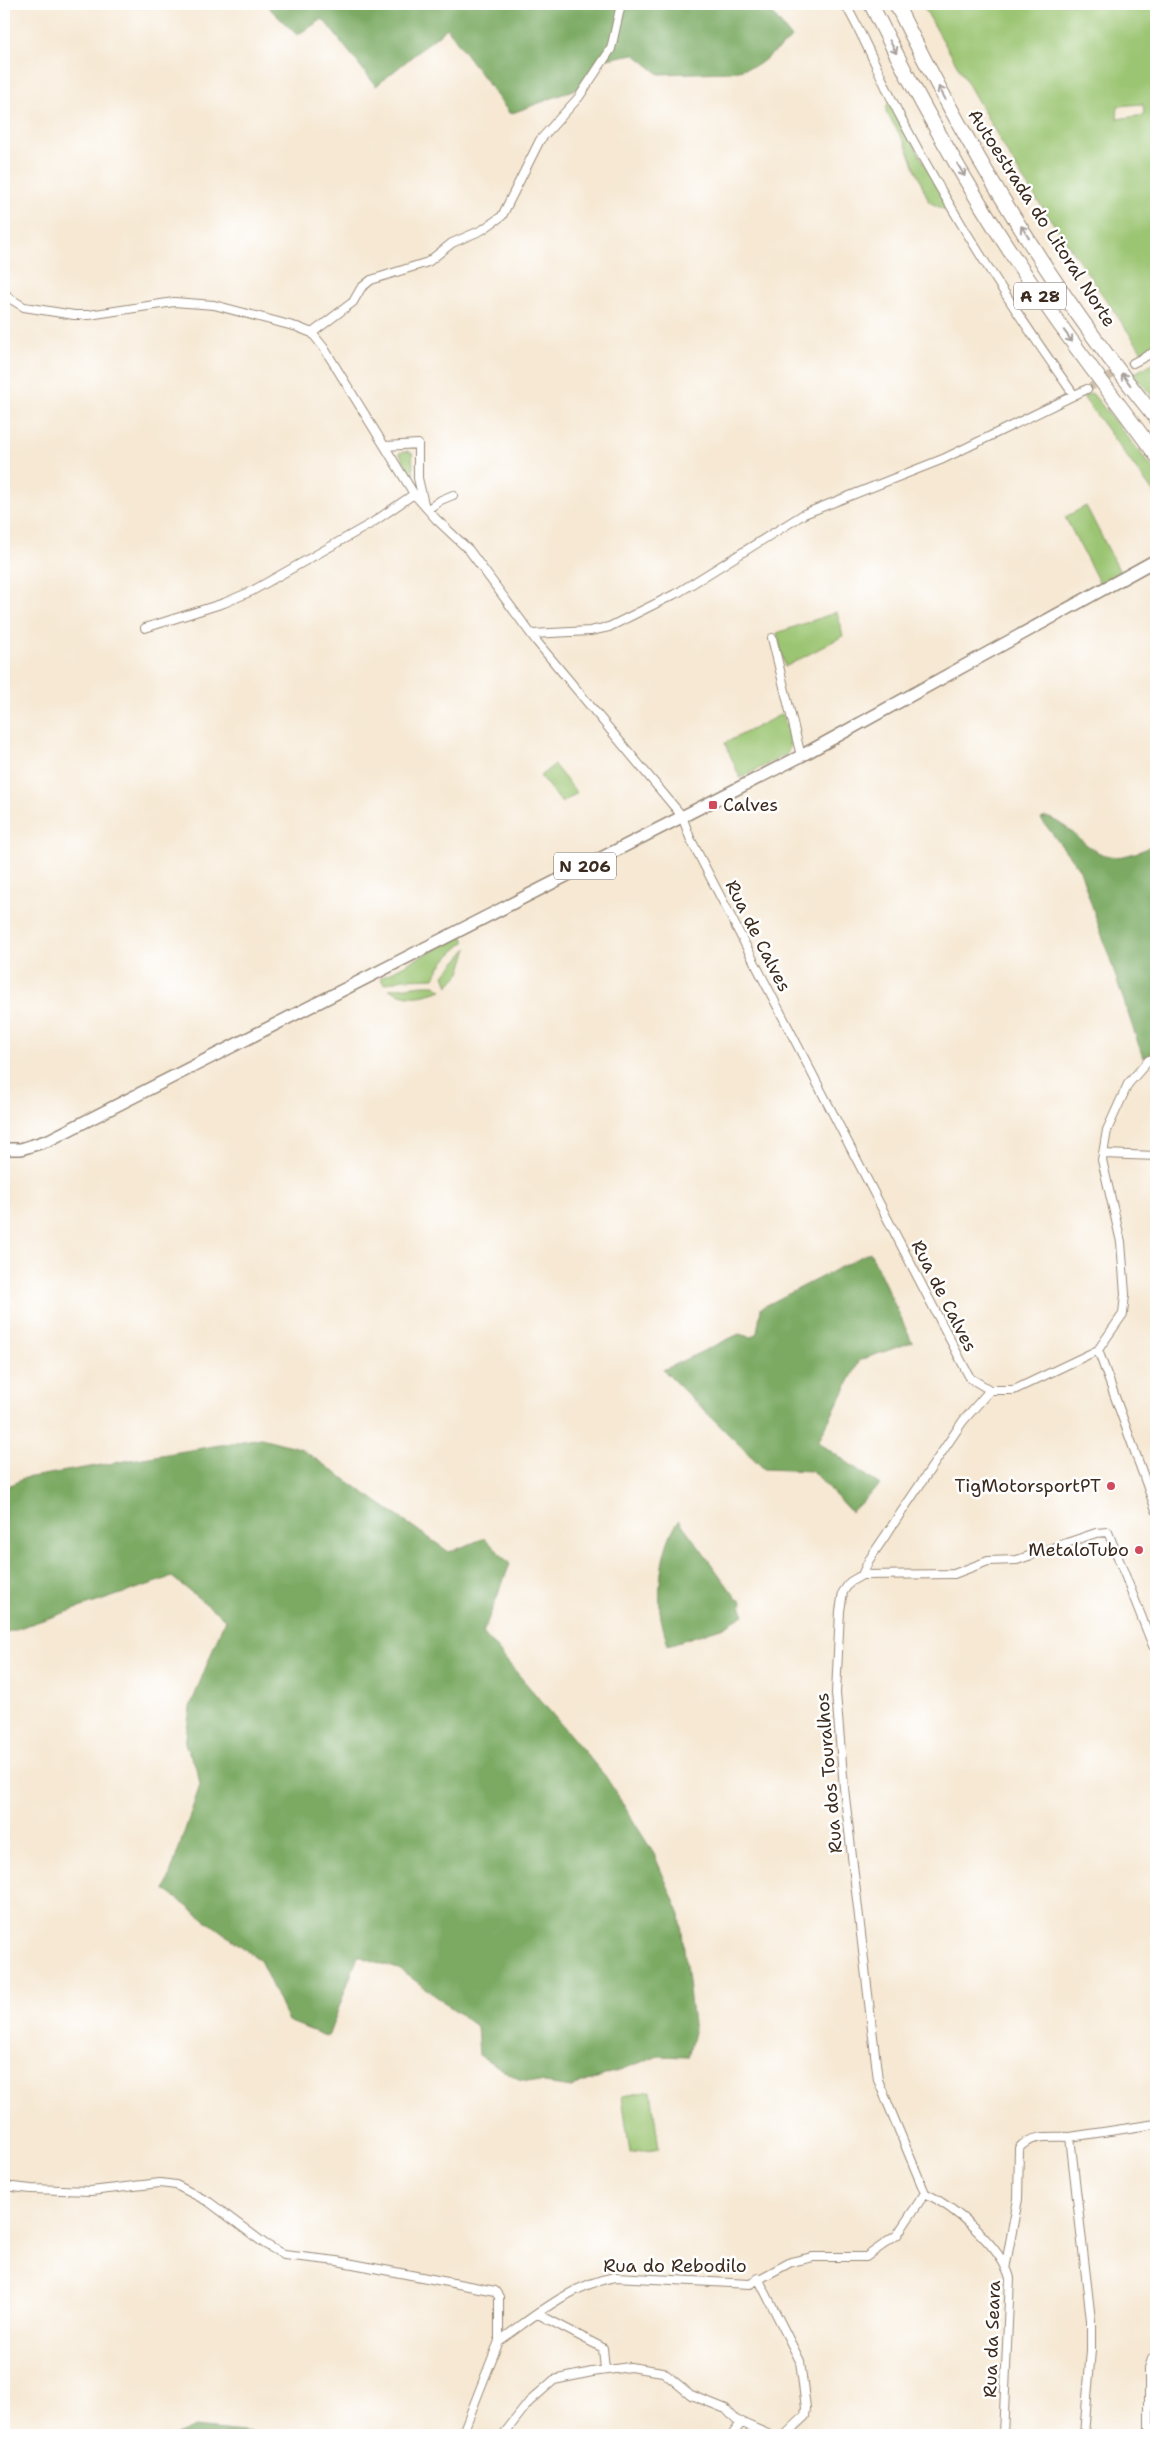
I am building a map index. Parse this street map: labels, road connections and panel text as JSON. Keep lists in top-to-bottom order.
{
  "streets": {
    "highway": ["Autoestrada do Litoral Norte", "A 28"],
    "main road": ["N 206"],
    "street": [
      "Rua de Calves",
      "Rua dos Touralhos",
      "Rua do Rebodilo",
      "Rua da Seara"
    ]
  },
  "crossings": [
    ["N 206", "Rua de Calves"],
    ["Rua de Calves", "Rua dos Touralhos"],
    ["Rua dos Touralhos", "Rua do Rebodilo"],
    ["Rua dos Touralhos", "Rua da Seara"],
    ["Rua do Rebodilo", "Rua da Seara"]
  ],
  "places": {
    "transit": ["Calves"],
    "other": ["TigMotorsportPT", "MetaloTubo"]
  }
}
